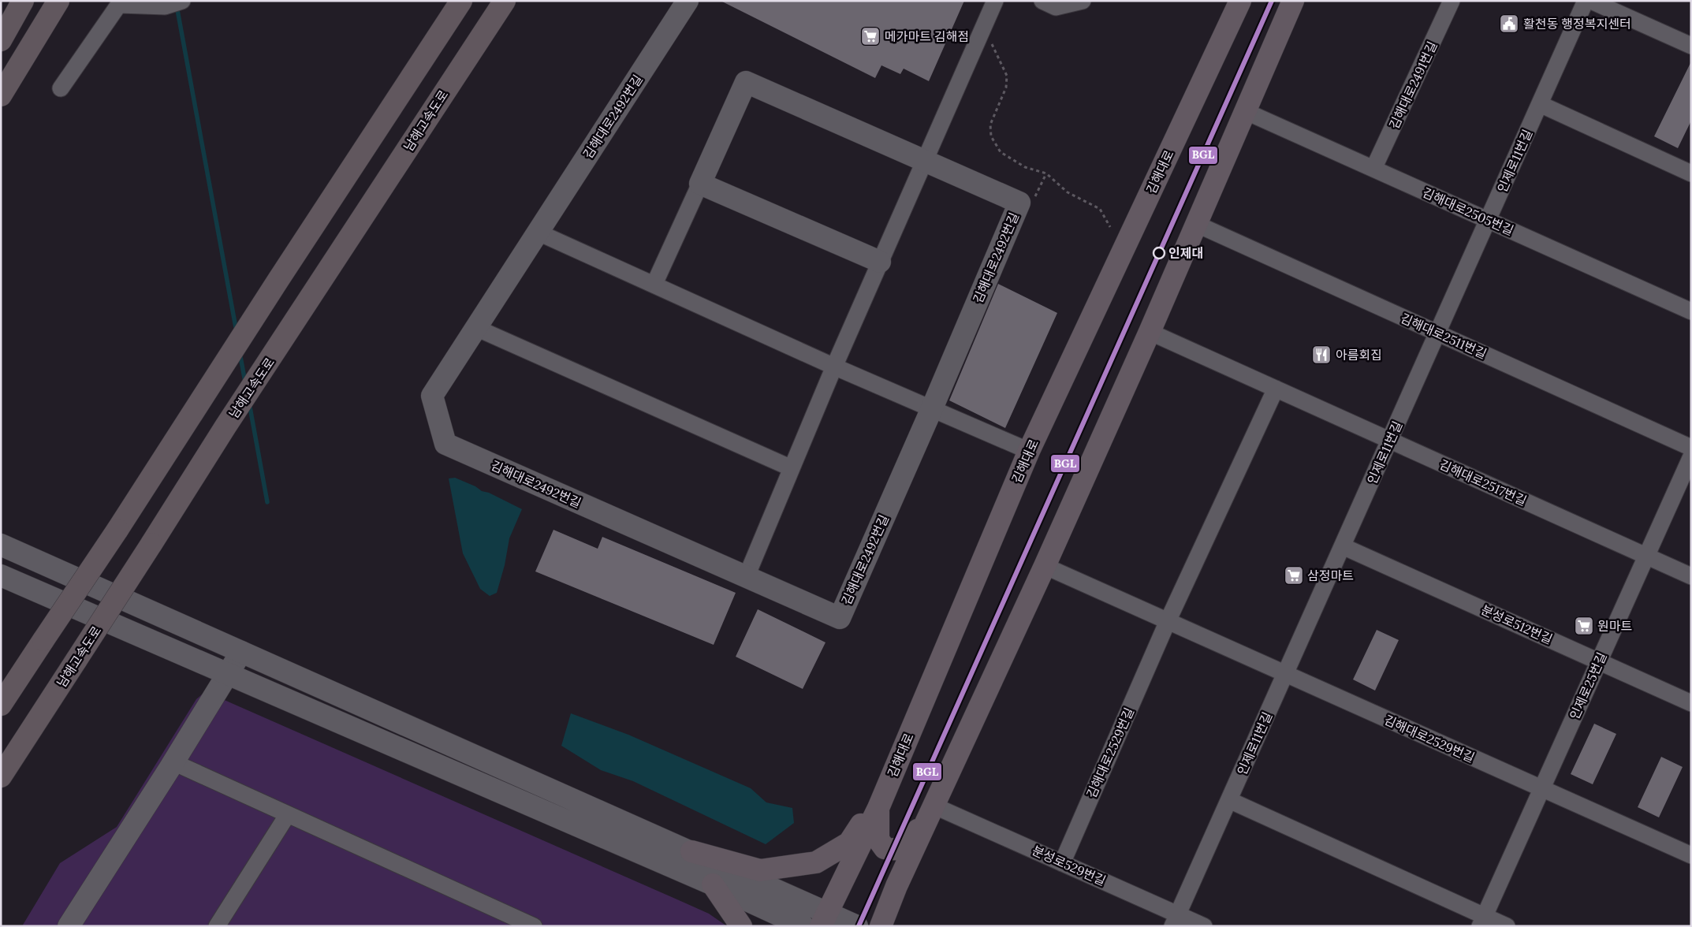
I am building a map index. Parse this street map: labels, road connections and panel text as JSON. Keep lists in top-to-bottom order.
{
  "streets": {
    "highway": ["남해고속도로"],
    "main road": ["김해대로"],
    "street": [
      "김해대로2491번길",
      "김해대로2492번길",
      "인제로11번길",
      "김해대로2505번길",
      "김해대로2511번길",
      "김해대로2517번길",
      "분성로512번길",
      "인제로25번길",
      "김해대로2529번길",
      "분성로529번길"
    ]
  },
  "crossings": [
    ["김해대로2491번길", "김해대로2505번길"],
    ["인제로11번길", "김해대로2505번길"],
    ["인제로11번길", "김해대로2511번길"],
    ["인제로11번길", "김해대로2517번길"],
    ["인제로11번길", "분성로512번길"],
    ["인제로11번길", "김해대로2529번길"],
    ["인제로11번길", "분성로529번길"],
    ["김해대로2517번길", "인제로25번길"],
    ["분성로512번길", "인제로25번길"],
    ["인제로25번길", "김해대로2529번길"],
    ["김해대로2529번길", "분성로529번길"]
  ],
  "places": {
    "public building": ["활천동 행정복지센터"],
    "supermarket": ["메가마트 김해점", "삼정마트", "원마트"],
    "other": ["인제대"],
    "restaurant": ["아름회집"]
  },
  "lines": ["transit line BGL"]
}
